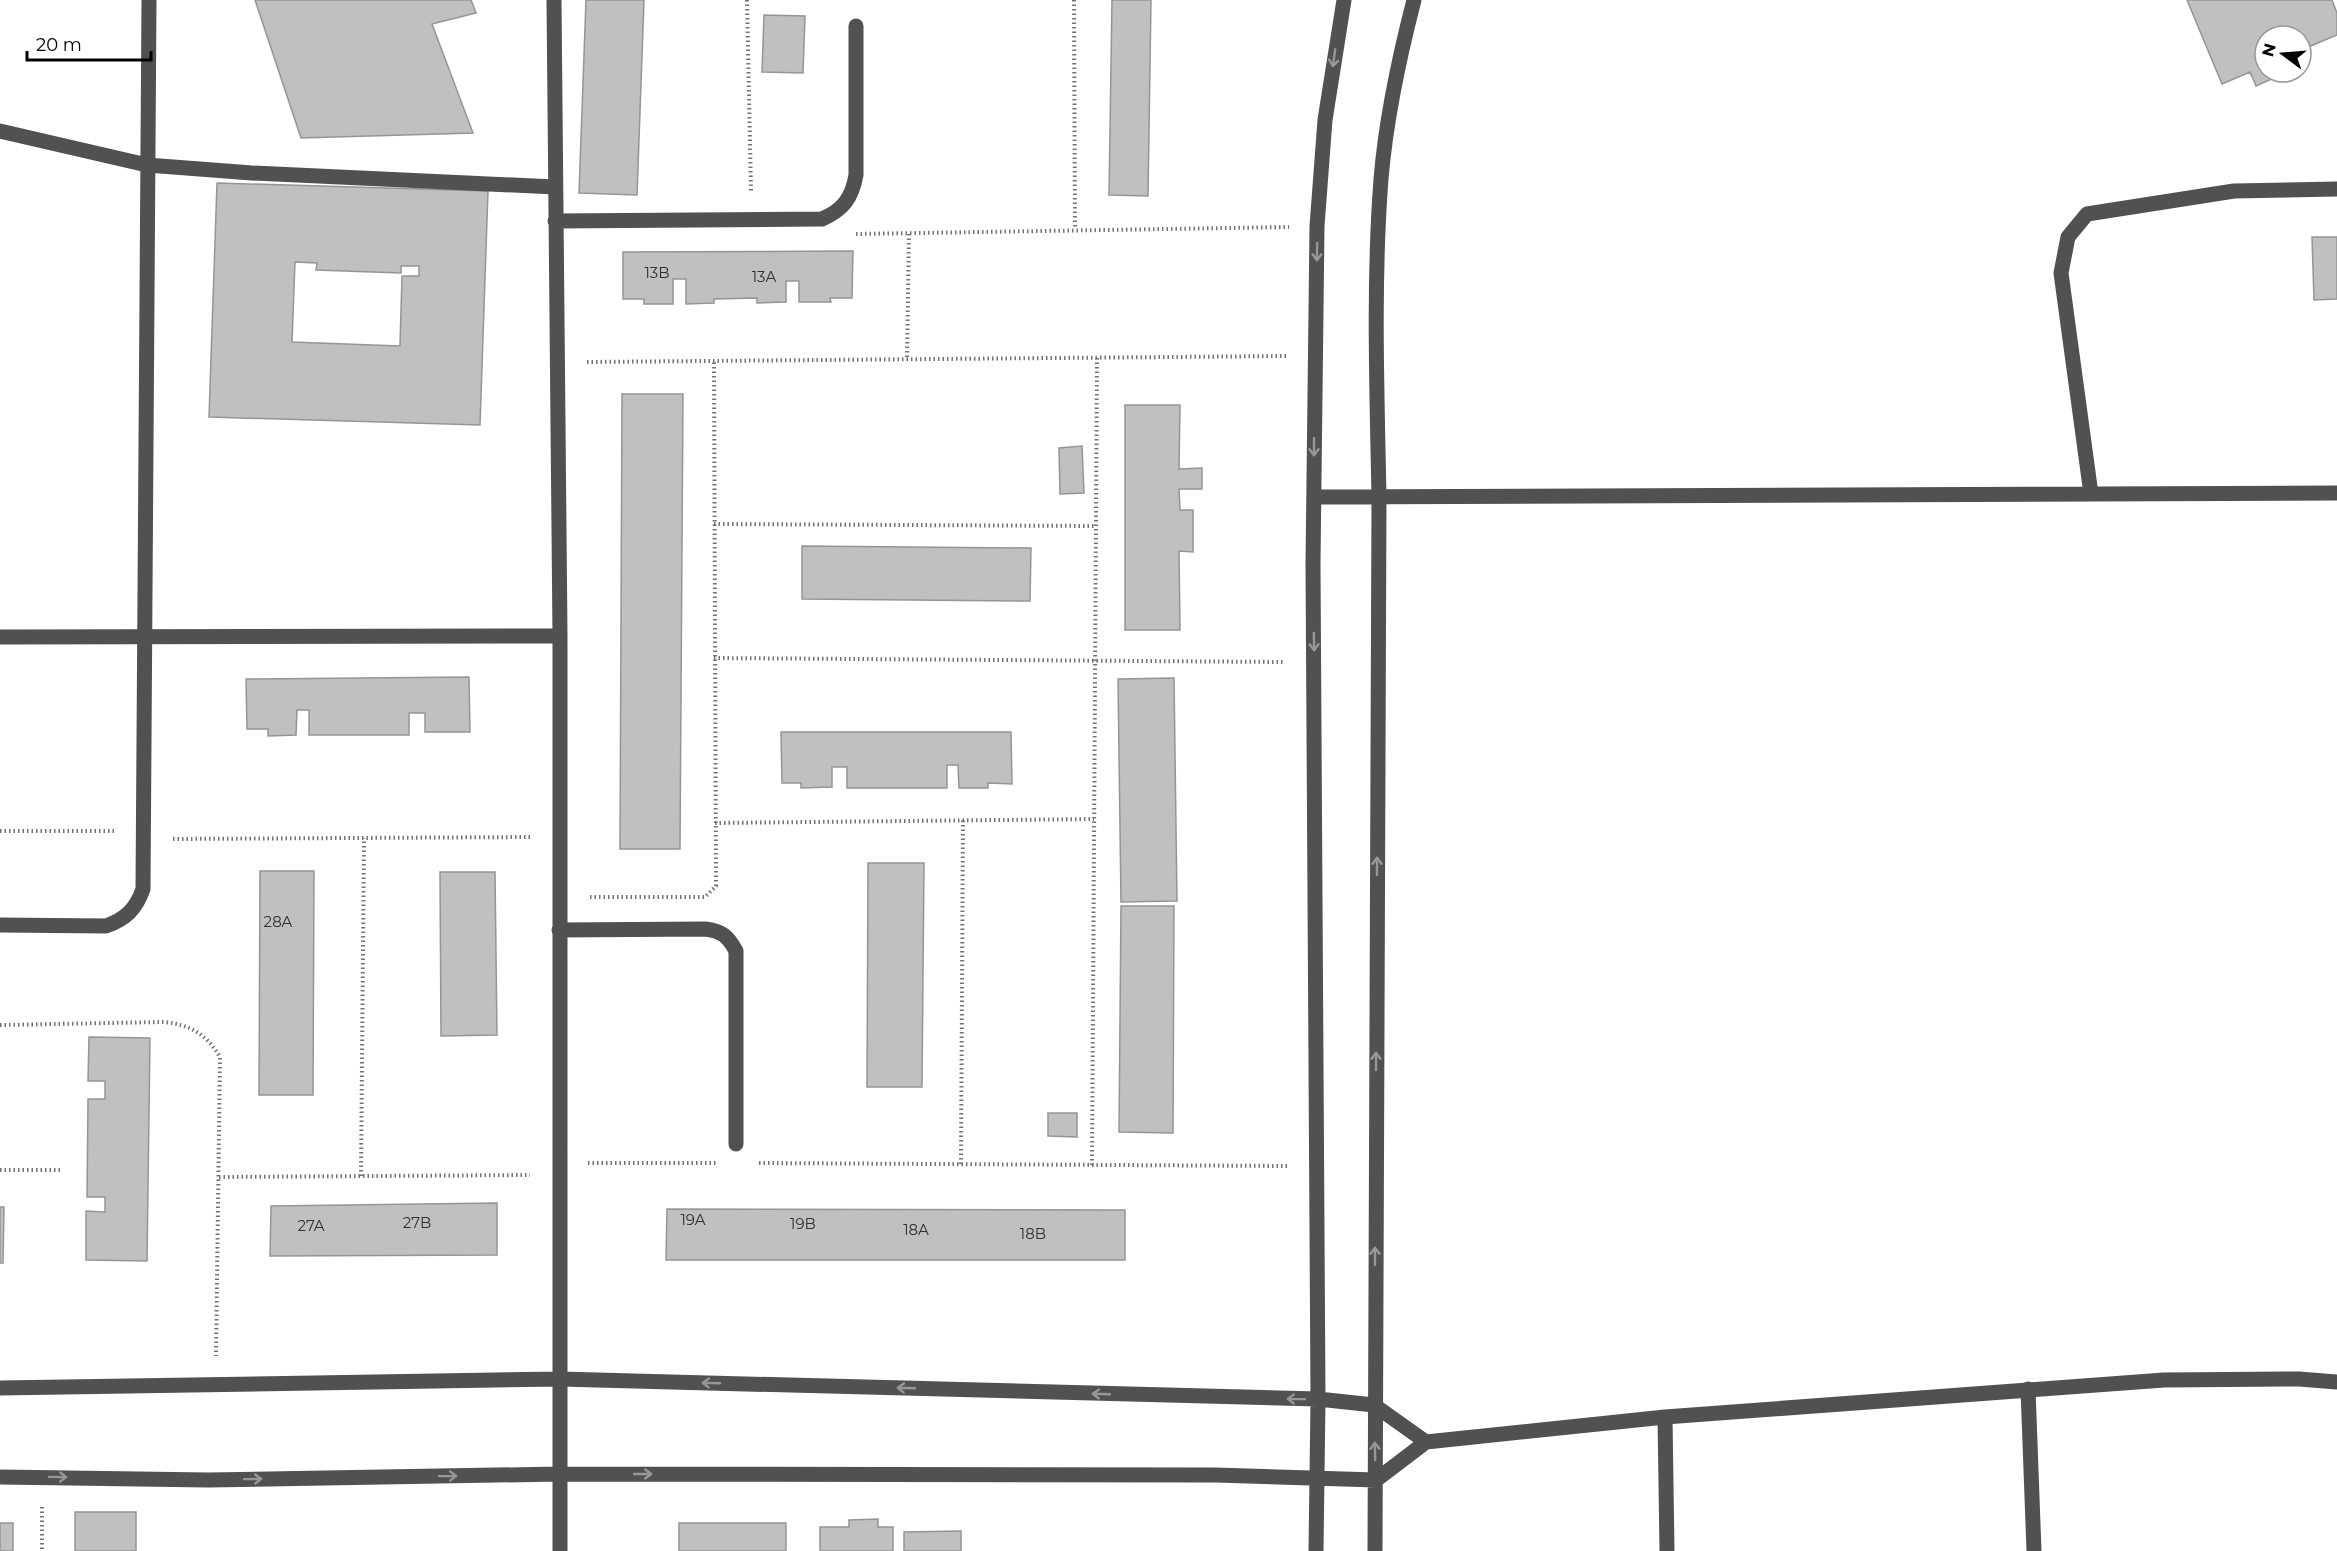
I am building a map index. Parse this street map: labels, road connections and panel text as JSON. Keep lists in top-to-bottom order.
{
  "house_numbers": [
    "13B",
    "13A",
    "28A",
    "19A",
    "27B",
    "19B",
    "27A",
    "18A",
    "18B"
  ],
  "scale_bar": "20 m",
  "north": "left"
}
